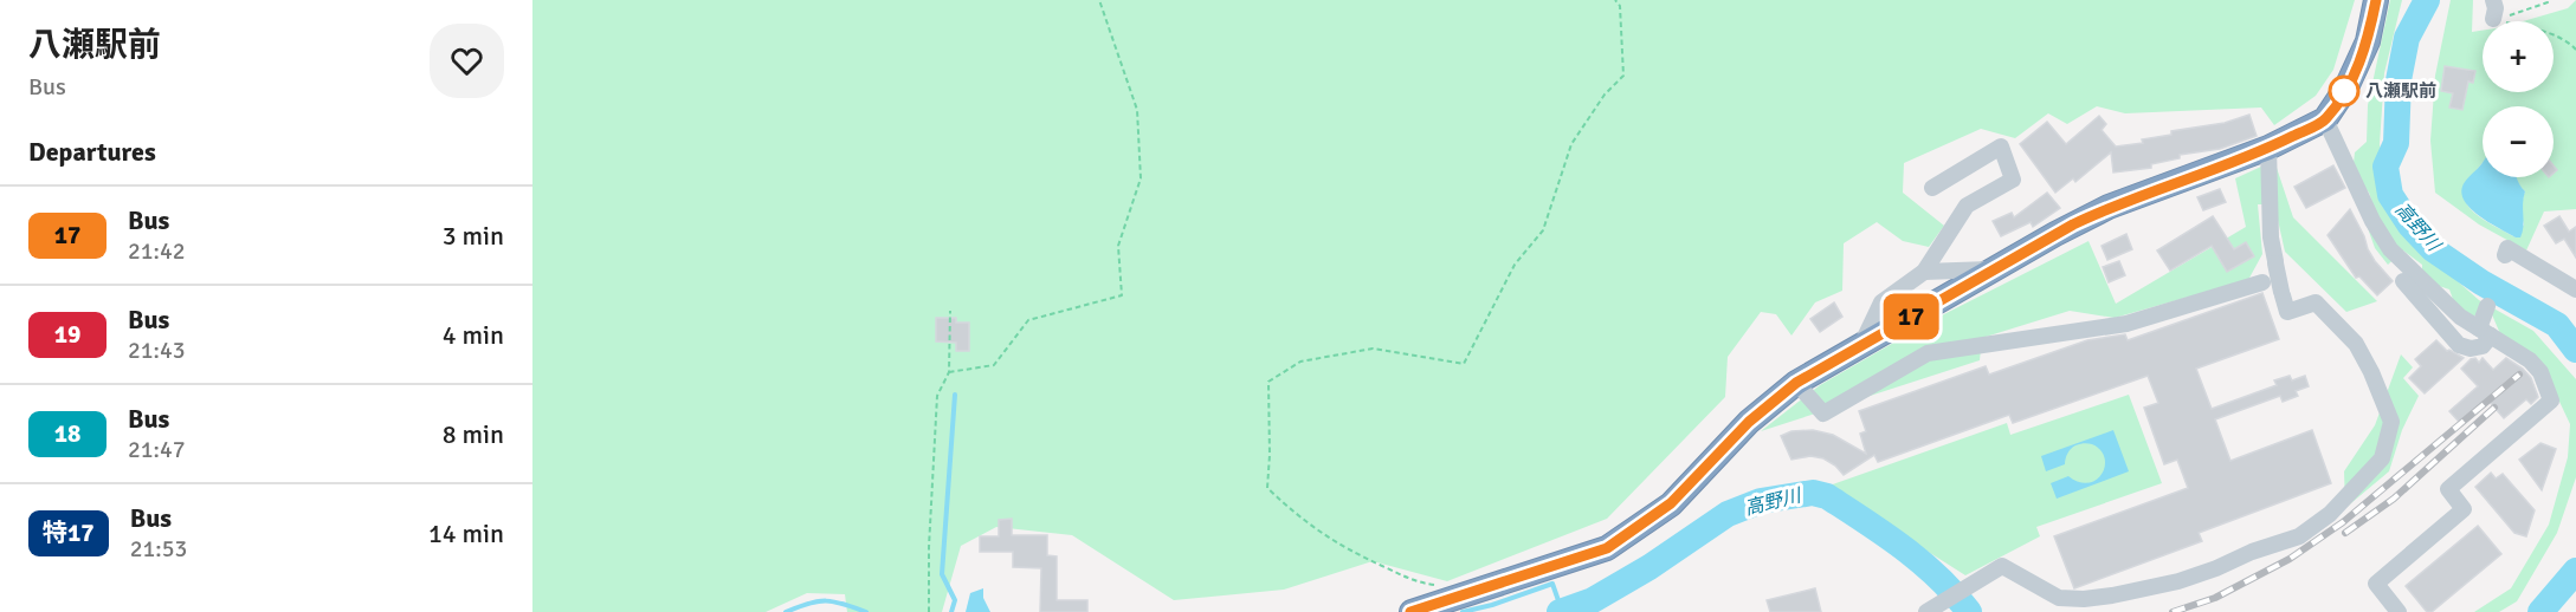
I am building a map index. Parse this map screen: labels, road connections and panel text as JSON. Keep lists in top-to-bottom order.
{
  "water": ["高野川"],
  "places": ["八瀬駅前"],
  "lines": ["bus line 17"],
  "page": {
    "heading": [
      ["八瀬駅前", "Bus"],
      "Departures"
    ],
    "on_map": "17",
    "map_buttons": ["+", "−"],
    "list": [
      {
        "mark": "17",
        "name": "Bus",
        "note": "21:42",
        "value": "3 min"
      },
      {
        "mark": "19",
        "name": "Bus",
        "note": "21:43",
        "value": "4 min"
      },
      {
        "mark": "18",
        "name": "Bus",
        "note": "21:47",
        "value": "8 min"
      },
      {
        "mark": "特17",
        "name": "Bus",
        "note": "21:53",
        "value": "14 min"
      }
    ]
  }
}
